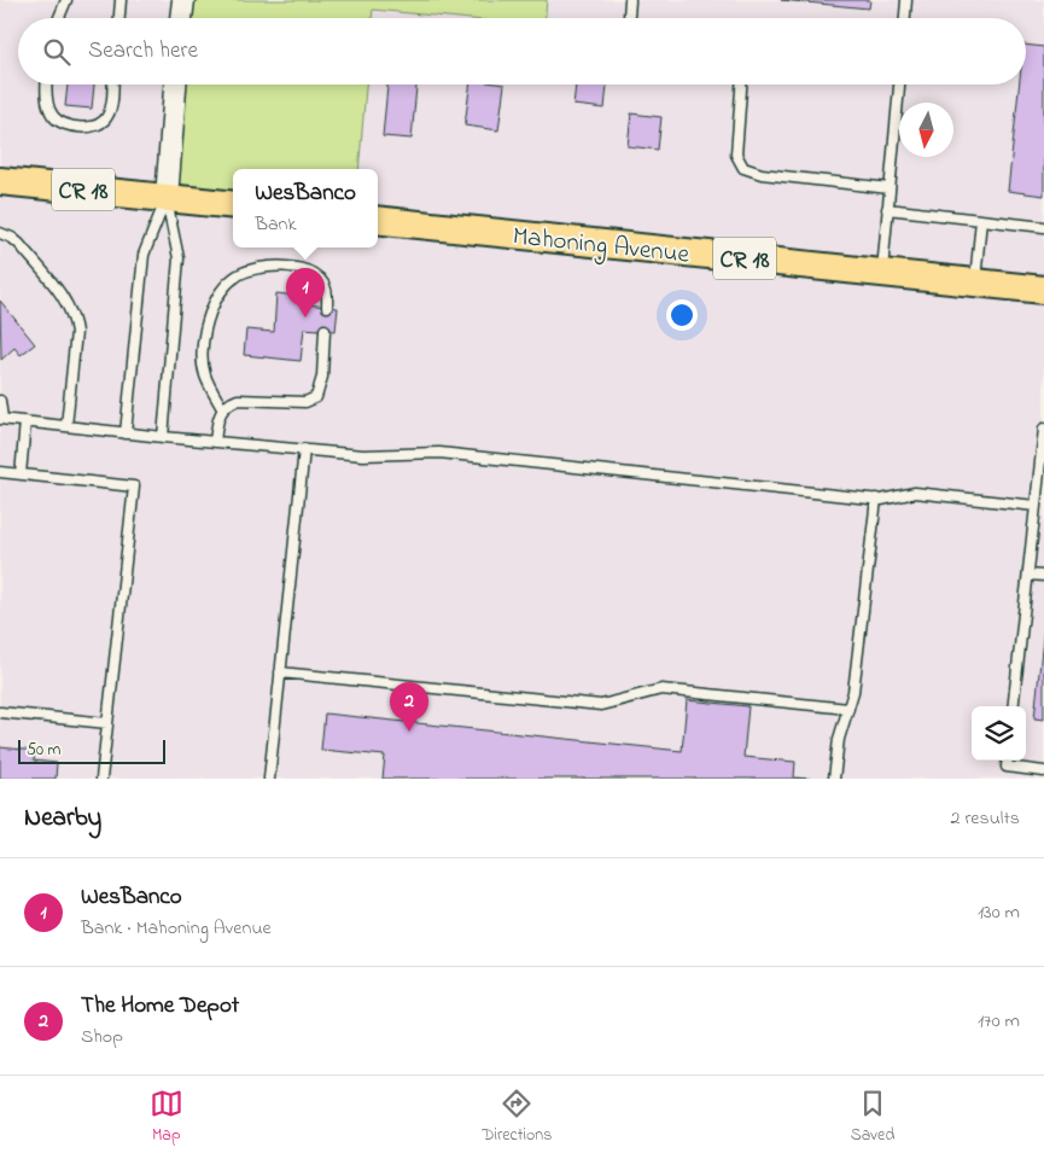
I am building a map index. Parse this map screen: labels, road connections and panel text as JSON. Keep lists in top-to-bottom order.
{
  "streets": {
    "main road": ["CR 18", "Mahoning Avenue"]
  },
  "scale_bar": "50 m",
  "north": "bottom",
  "page": {
    "search": "Search here",
    "popup": ["WesBanco", "Bank"],
    "pins": ["1", "2"],
    "scale": "50 m",
    "heading": ["Nearby", "2 results"],
    "list": [
      {
        "mark": "1",
        "name": "WesBanco",
        "note": "Bank · Mahoning Avenue",
        "value": "130 m"
      },
      {
        "mark": "2",
        "name": "The Home Depot",
        "note": "Shop",
        "value": "170 m"
      }
    ],
    "nav": ["Map", "Directions", "Saved"]
  }
}
